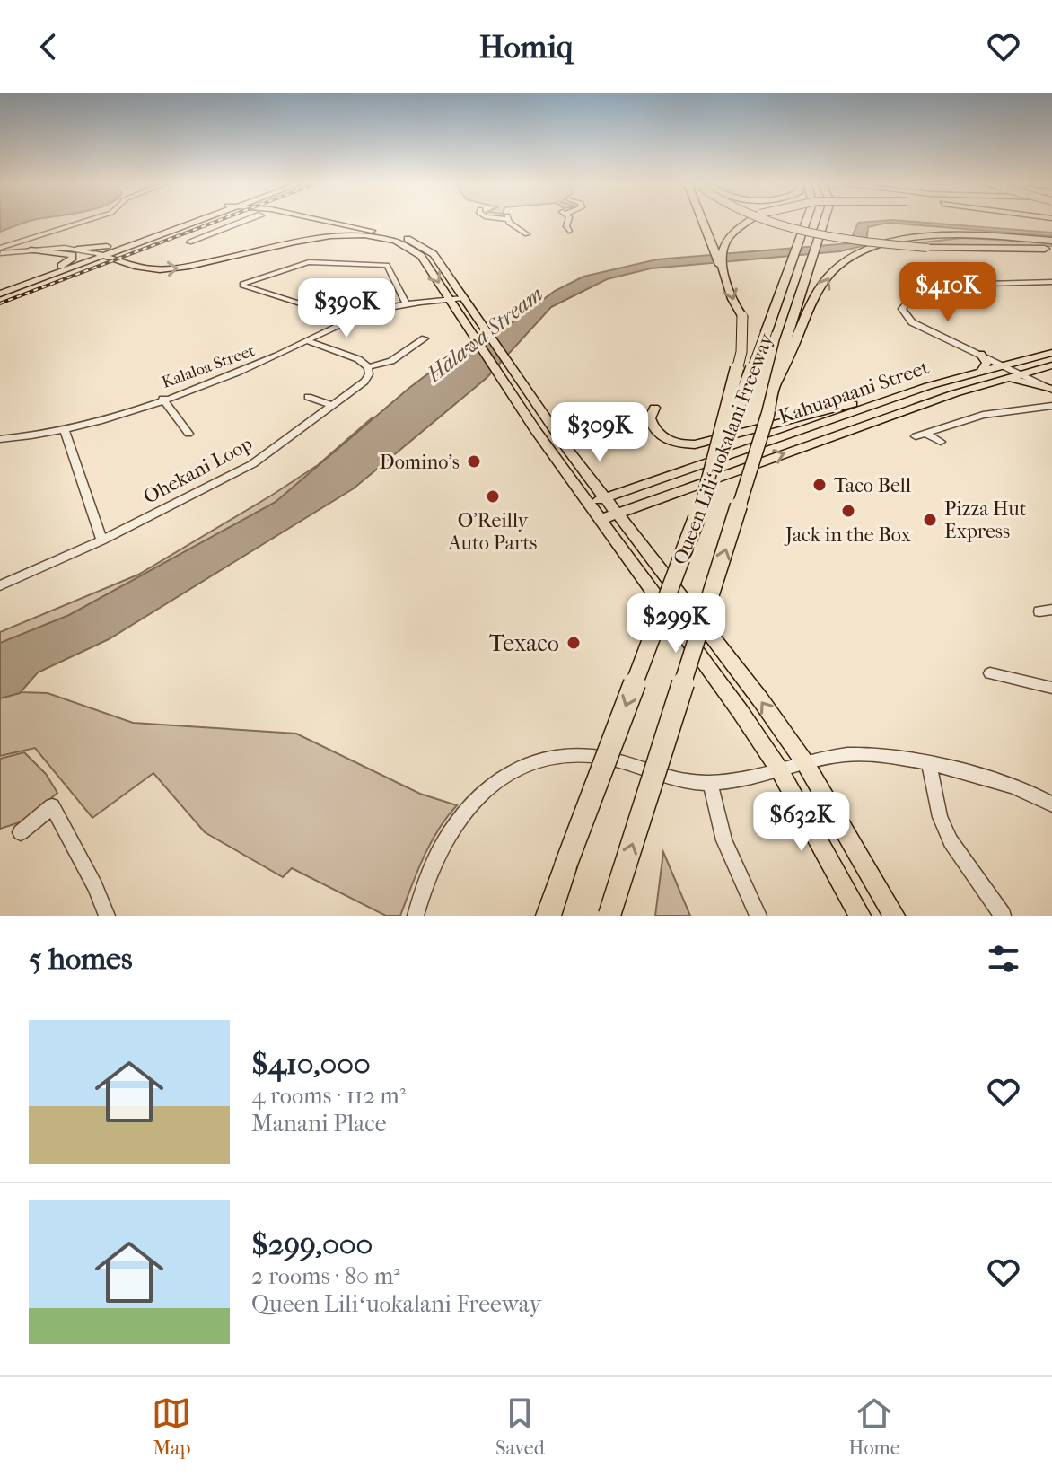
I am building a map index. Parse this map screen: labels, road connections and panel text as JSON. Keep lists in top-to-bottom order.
{
  "streets": {
    "highway": ["Queen Liliʻuokalani Freeway"],
    "main road": ["Kahuapaani Street"],
    "street": ["Kalaloa Street", "Ohekani Loop"]
  },
  "water": ["Hālawa Stream"],
  "places": [
    "Domino's",
    "Taco Bell",
    "O'Reilly Auto Parts",
    "Jack in the Box",
    "Pizza Hut Express",
    "Texaco"
  ],
  "page": {
    "header": "Homiq",
    "price": [
      "$410K",
      "$390K",
      "$309K",
      "$299K",
      "$632K"
    ],
    "heading": "5 homes",
    "list": [
      {
        "name": "$410,000",
        "note": "4 rooms · 112 m² · Manani Place"
      },
      {
        "name": "$299,000",
        "note": "2 rooms · 80 m² · Queen Liliʻuokalani Freeway"
      }
    ],
    "tabs": ["Map", "Saved", "Home"]
  }
}
